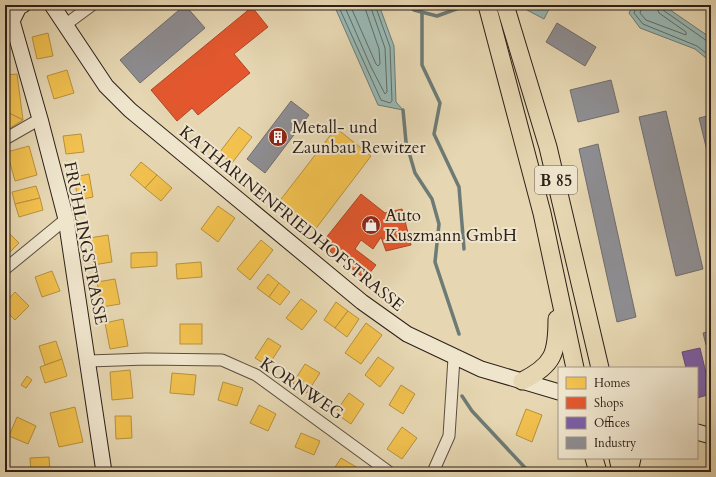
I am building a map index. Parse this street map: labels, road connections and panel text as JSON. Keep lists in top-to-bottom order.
{
  "streets": {
    "main road": ["B 85"],
    "street": ["KATHARINENFRIEDHOFSTRASSE", "FRÜHLINGSTRASSE", "KORNWEG"]
  },
  "crossings": [
    ["FRÜHLINGSTRASSE", "KORNWEG"]
  ],
  "places": {
    "building": ["Metall- und Zaunbau Rewitzer"],
    "shop": ["Auto Kuszmann GmbH"]
  },
  "legend": [
    "Homes",
    "Shops",
    "Offices",
    "Industry"
  ]
}
